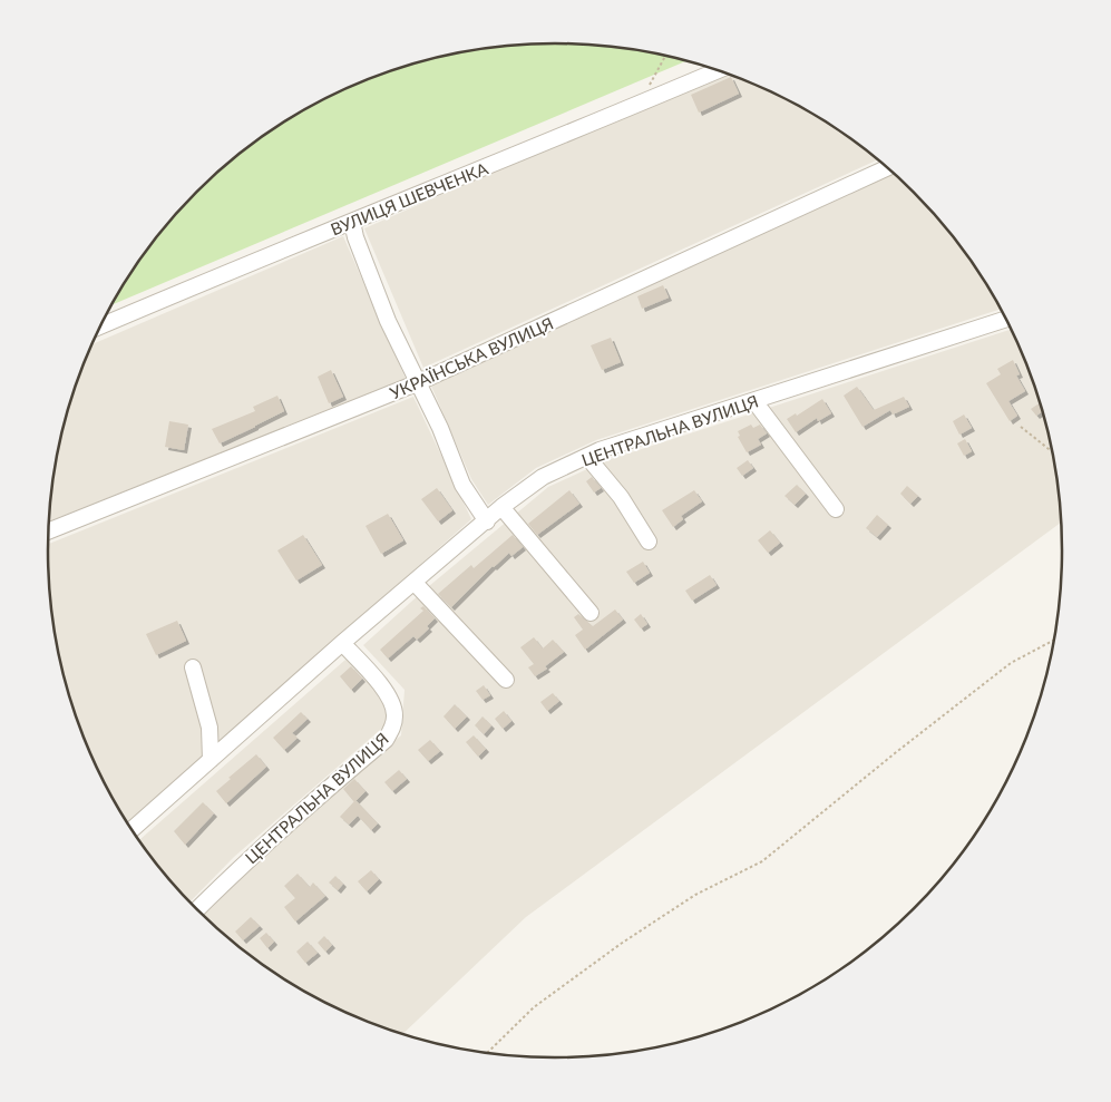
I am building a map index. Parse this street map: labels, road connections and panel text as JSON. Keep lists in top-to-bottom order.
{
  "streets": {
    "street": ["ВУЛИЦЯ ШЕВЧЕНКА", "УКРАЇНСЬКА ВУЛИЦЯ", "ЦЕНТРАЛЬНА ВУЛИЦЯ"]
  }
}
